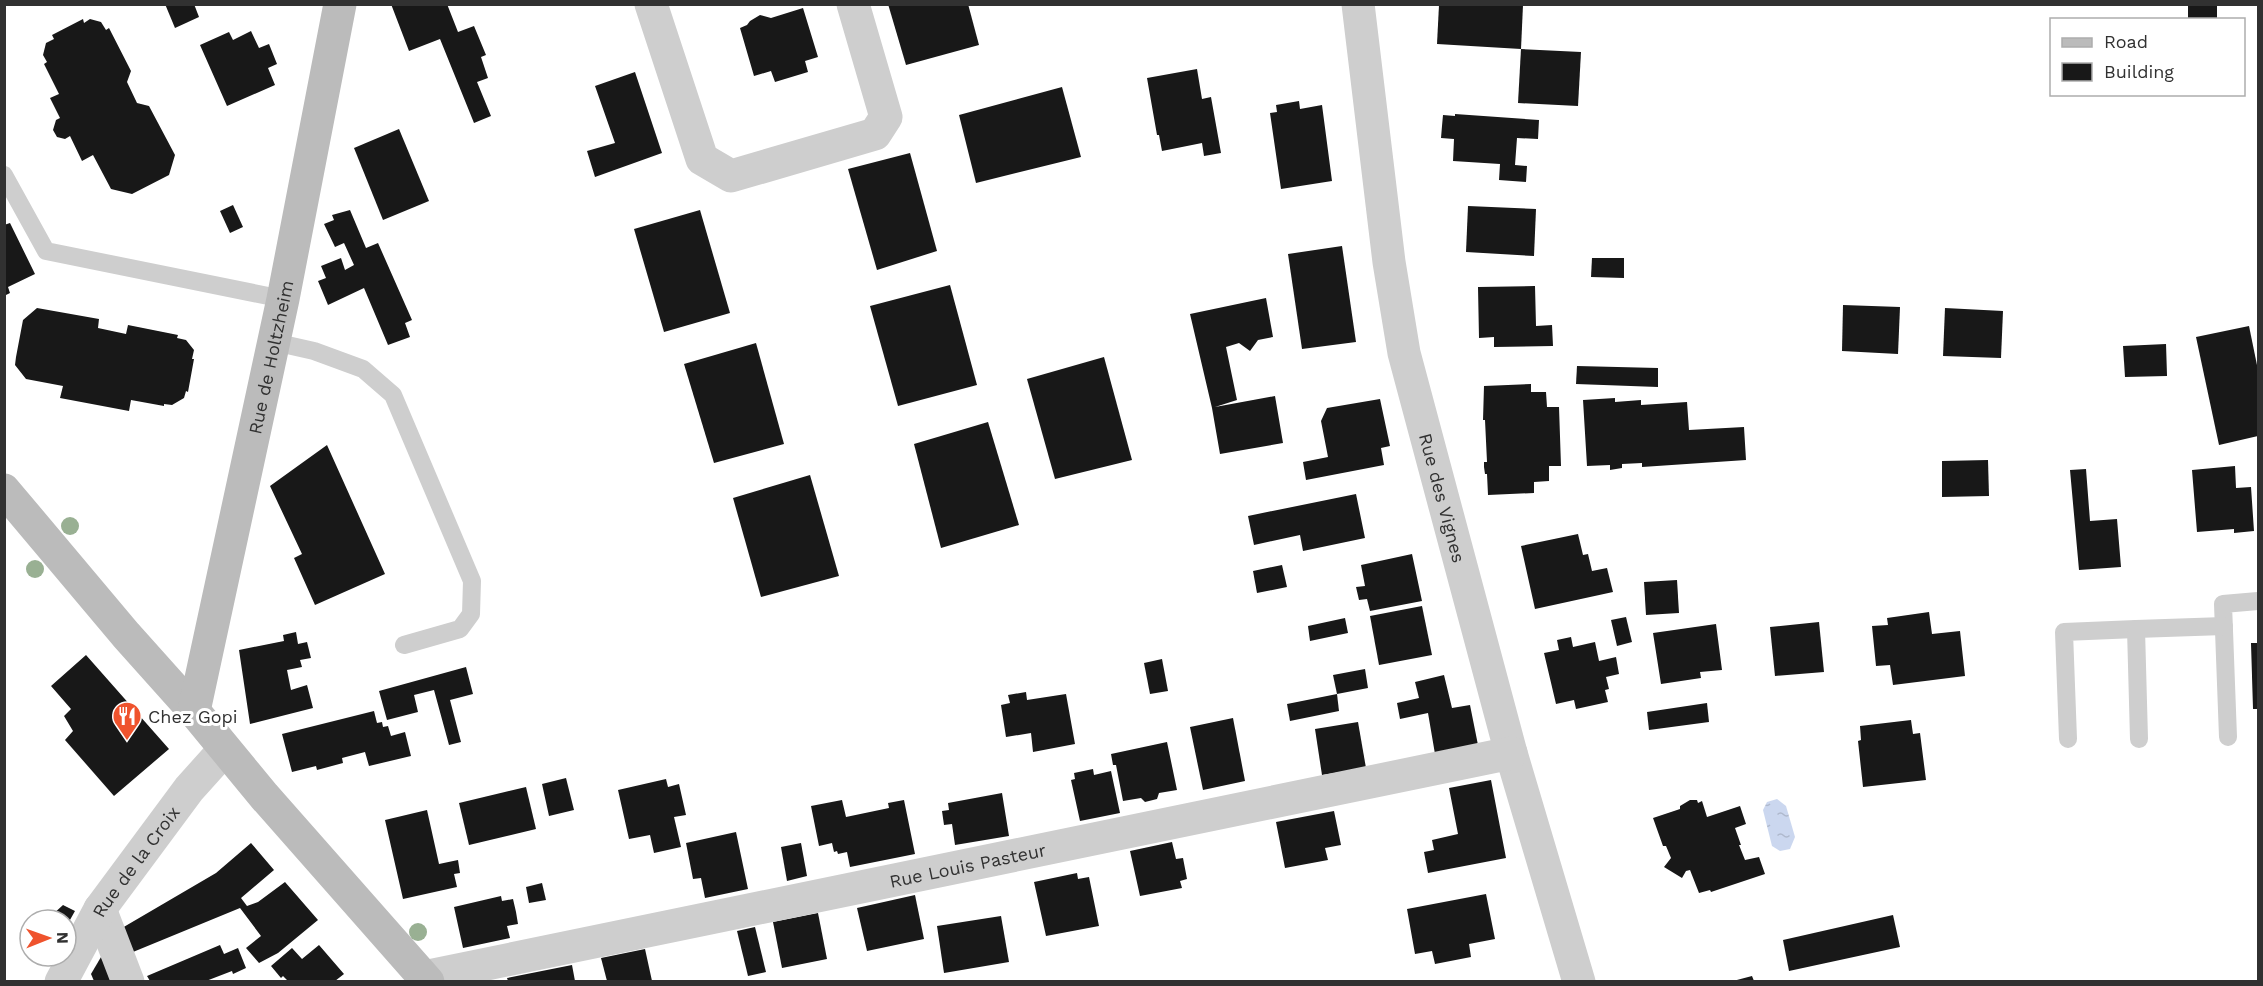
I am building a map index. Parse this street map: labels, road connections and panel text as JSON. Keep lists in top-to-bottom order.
{
  "streets": {
    "main road": ["Rue de Holtzheim"],
    "street": ["Rue des Vignes", "Rue de la Croix", "Rue Louis Pasteur"]
  },
  "crossings": [
    ["Rue des Vignes", "Rue Louis Pasteur"]
  ],
  "places": {
    "restaurant": ["Chez Gopi"]
  },
  "legend": ["Road", "Building"],
  "north": "right"
}
